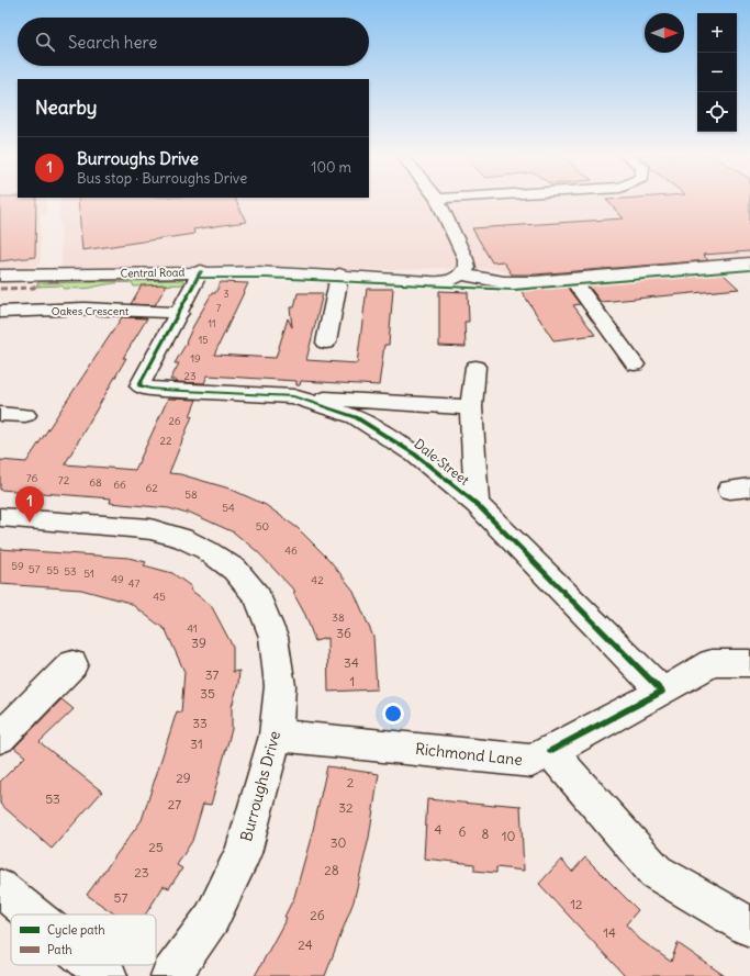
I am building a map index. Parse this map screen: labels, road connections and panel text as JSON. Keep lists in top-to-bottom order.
{
  "streets": {
    "street": [
      "Central Road",
      "Oakes Crescent",
      "Dale Street",
      "Richmond Lane",
      "Burroughs Drive"
    ]
  },
  "crossings": [
    ["Central Road", "Dale Street"],
    ["Oakes Crescent", "Dale Street"],
    ["Richmond Lane", "Burroughs Drive"]
  ],
  "house_numbers": [
    "3",
    "7",
    "11",
    "15",
    "19",
    "23",
    "26",
    "22",
    "76",
    "72",
    "68",
    "66",
    "62",
    "58",
    "54",
    "50",
    "46",
    "59",
    "57",
    "55",
    "53",
    "51",
    "49",
    "42",
    "47",
    "45",
    "38",
    "41",
    "36",
    "39",
    "34",
    "37",
    "1",
    "35",
    "33",
    "31",
    "29",
    "2",
    "53",
    "27",
    "32",
    "4",
    "6",
    "8",
    "10",
    "30",
    "25",
    "28",
    "23",
    "57",
    "12",
    "26",
    "14",
    "24"
  ],
  "legend": ["Cycle path", "Path"],
  "north": "right",
  "page": {
    "map_buttons": ["+", "−"],
    "search": "Search here",
    "heading": "Nearby",
    "list": [
      {
        "mark": "1",
        "name": "Burroughs Drive",
        "note": "Bus stop · Burroughs Drive",
        "value": "100 m"
      }
    ],
    "pins": "1"
  }
}
